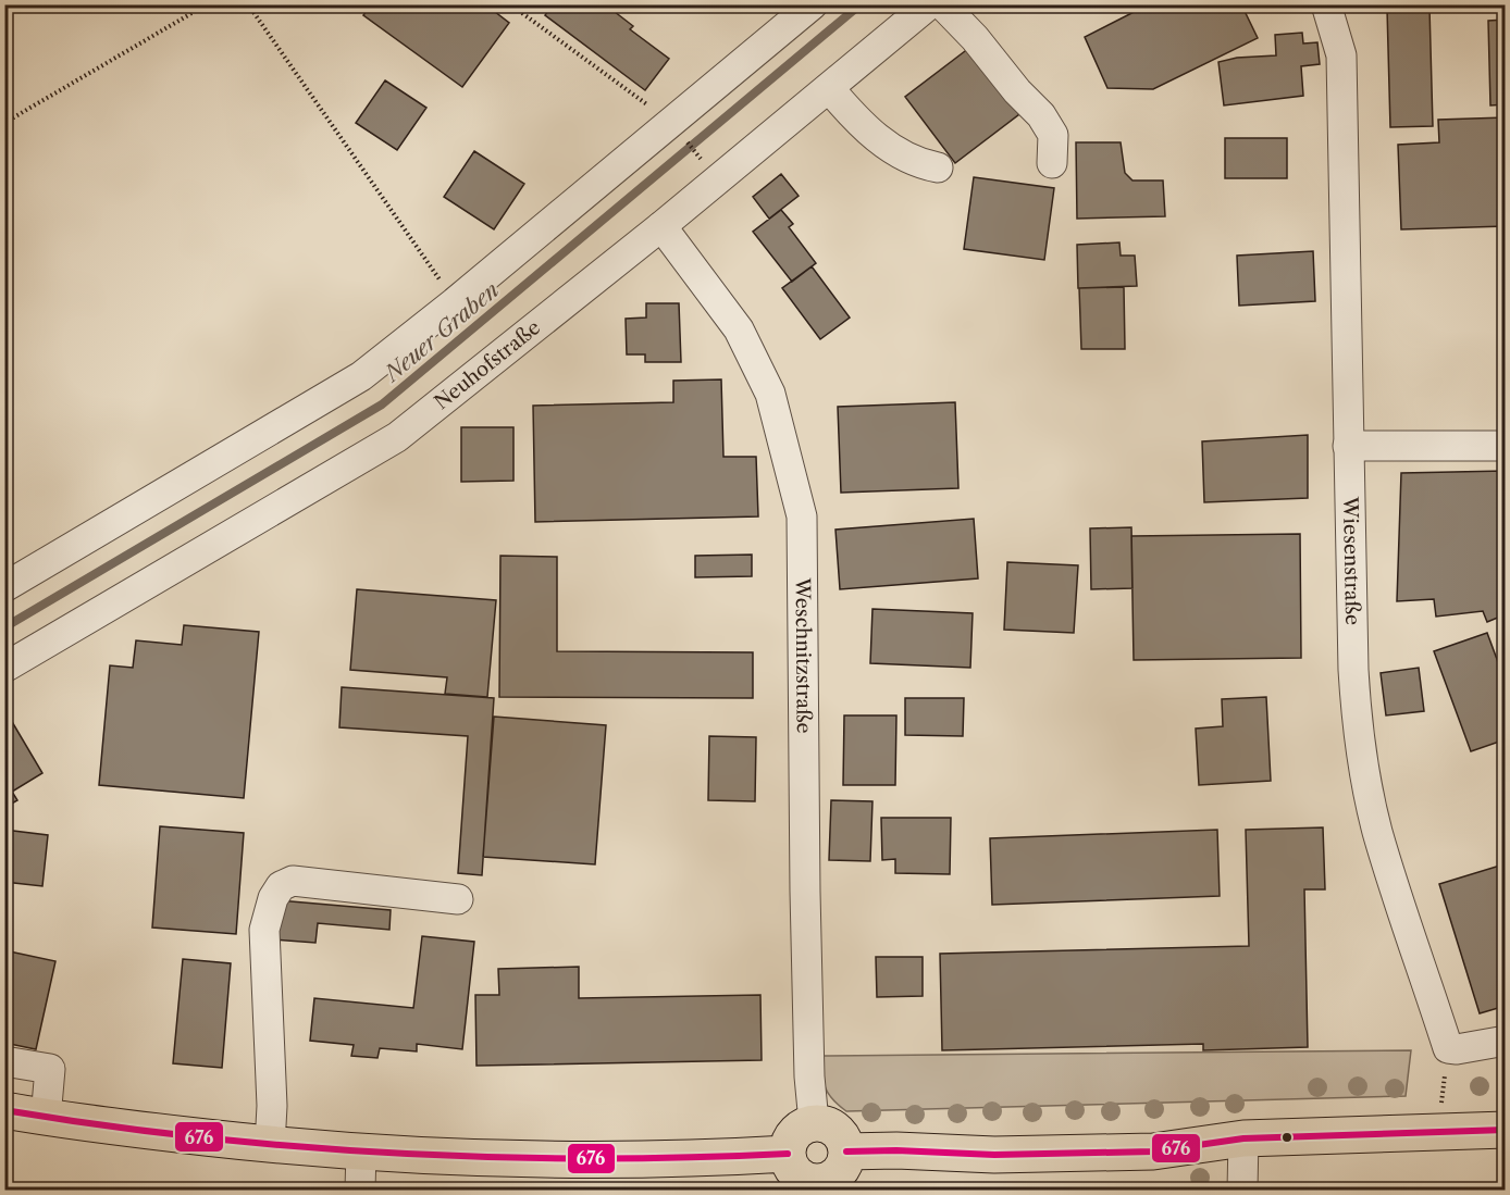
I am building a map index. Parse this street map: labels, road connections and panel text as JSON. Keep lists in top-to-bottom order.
{
  "streets": {
    "street": ["Neuhofstraße", "Wiesenstraße", "Weschnitzstraße"]
  },
  "crossings": [
    ["Neuhofstraße", "Weschnitzstraße"]
  ],
  "water": ["Neuer Graben"],
  "lines": ["transit line 676"]
}
